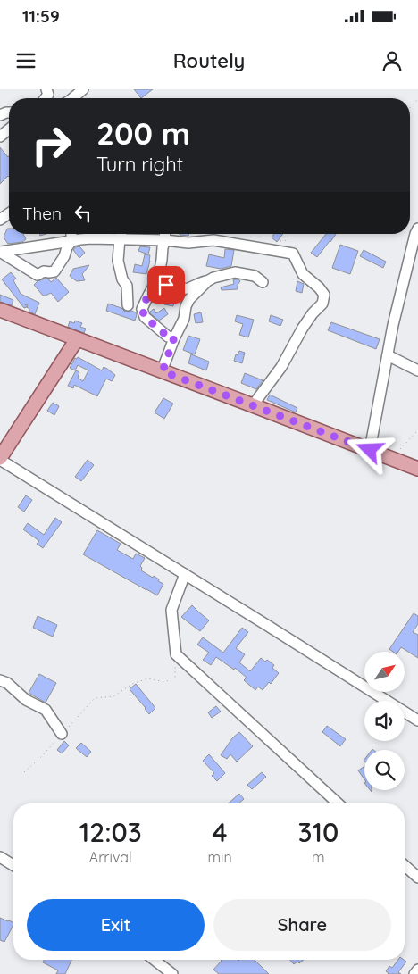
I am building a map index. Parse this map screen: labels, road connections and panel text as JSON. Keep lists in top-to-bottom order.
{
  "north": "top right",
  "page": {
    "status": "11:59",
    "header": "Routely",
    "turn": ["200 m", "Turn right"],
    "then": "Then",
    "eta": [
      "12:03",
      "Arrival",
      "4",
      "min",
      "310",
      "m"
    ],
    "buttons": ["Exit", "Share"]
  }
}
